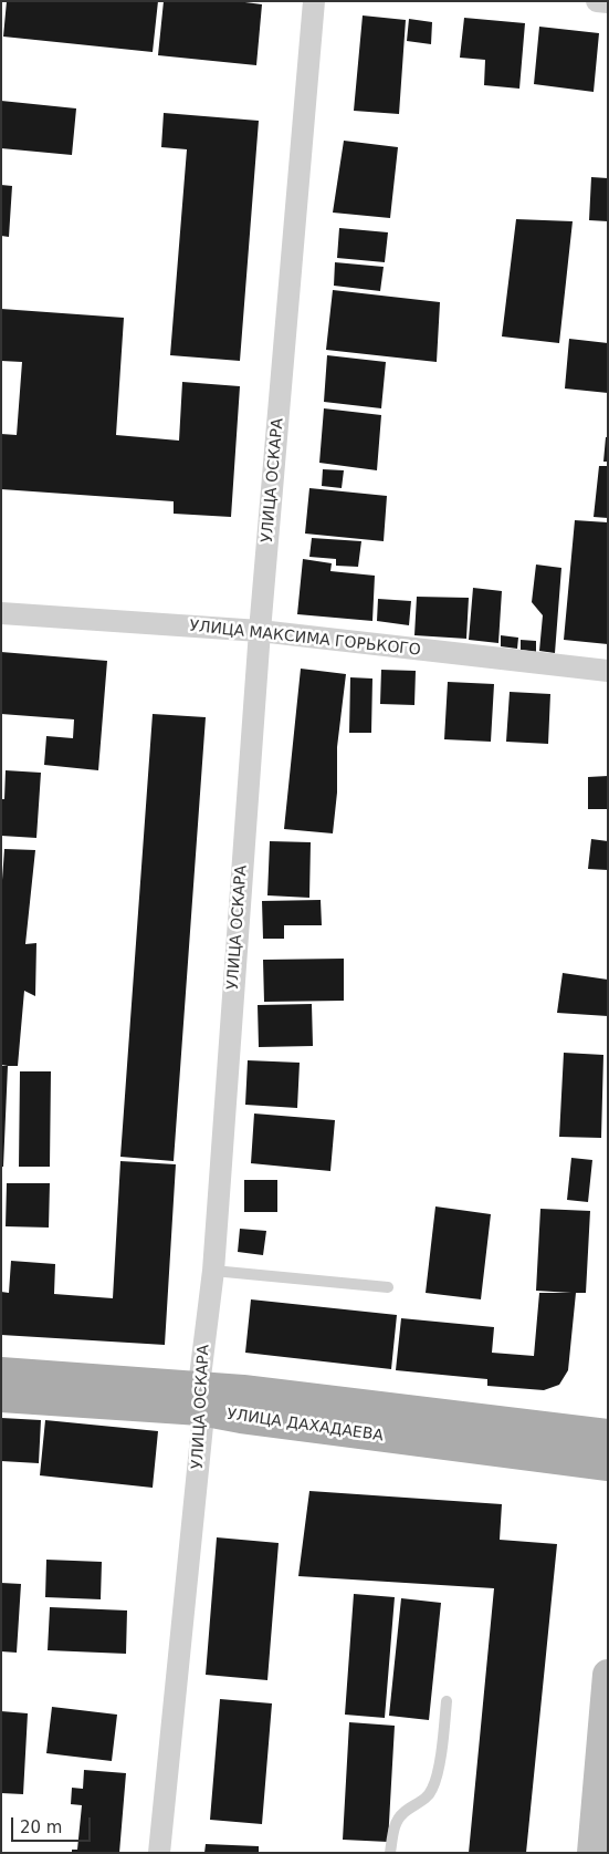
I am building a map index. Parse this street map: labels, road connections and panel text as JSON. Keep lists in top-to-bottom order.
{
  "streets": {
    "main road": ["УЛИЦА ДАХАДАЕВА"],
    "street": ["УЛИЦА ОСКАРА", "УЛИЦА МАКСИМА ГОРЬКОГО"]
  },
  "crossings": [
    ["УЛИЦА ОСКАРА", "УЛИЦА МАКСИМА ГОРЬКОГО"],
    ["УЛИЦА ОСКАРА", "УЛИЦА ДАХАДАЕВА"]
  ],
  "scale_bar": "20 m"
}
